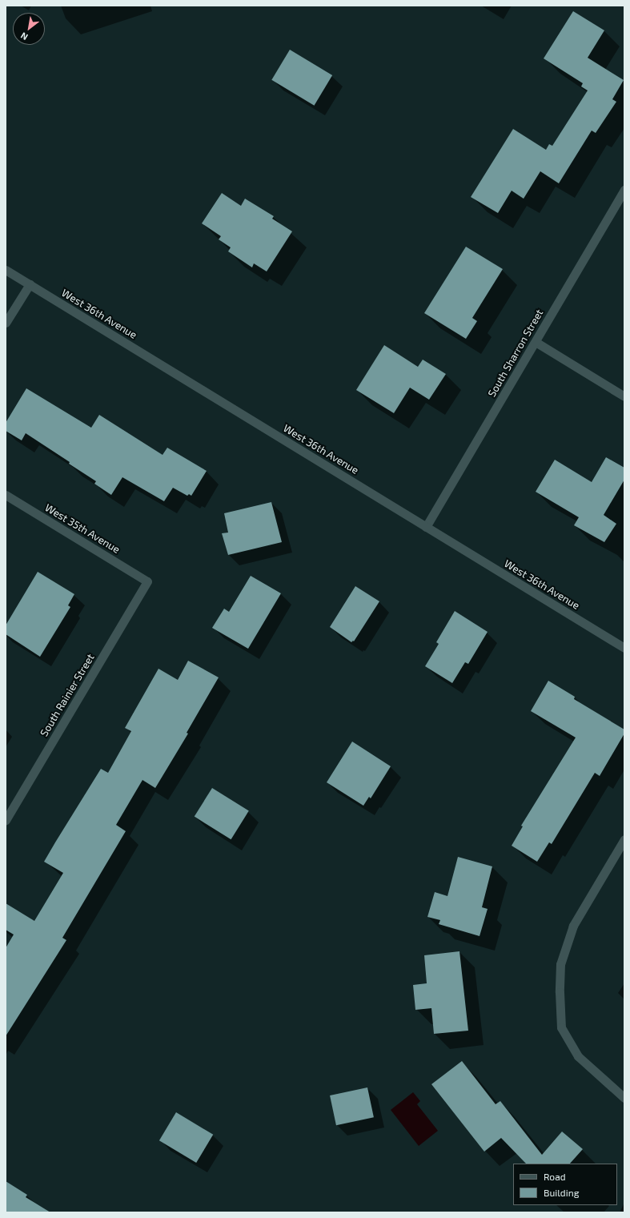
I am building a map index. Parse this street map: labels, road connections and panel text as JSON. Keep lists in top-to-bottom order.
{
  "streets": {
    "street": [
      "West 36th Avenue",
      "South Sharron Street",
      "West 35th Avenue",
      "South Rainier Street"
    ]
  },
  "crossings": [
    ["West 36th Avenue", "South Sharron Street"],
    ["West 35th Avenue", "South Rainier Street"]
  ],
  "legend": ["Road", "Building"],
  "north": "bottom left"
}
